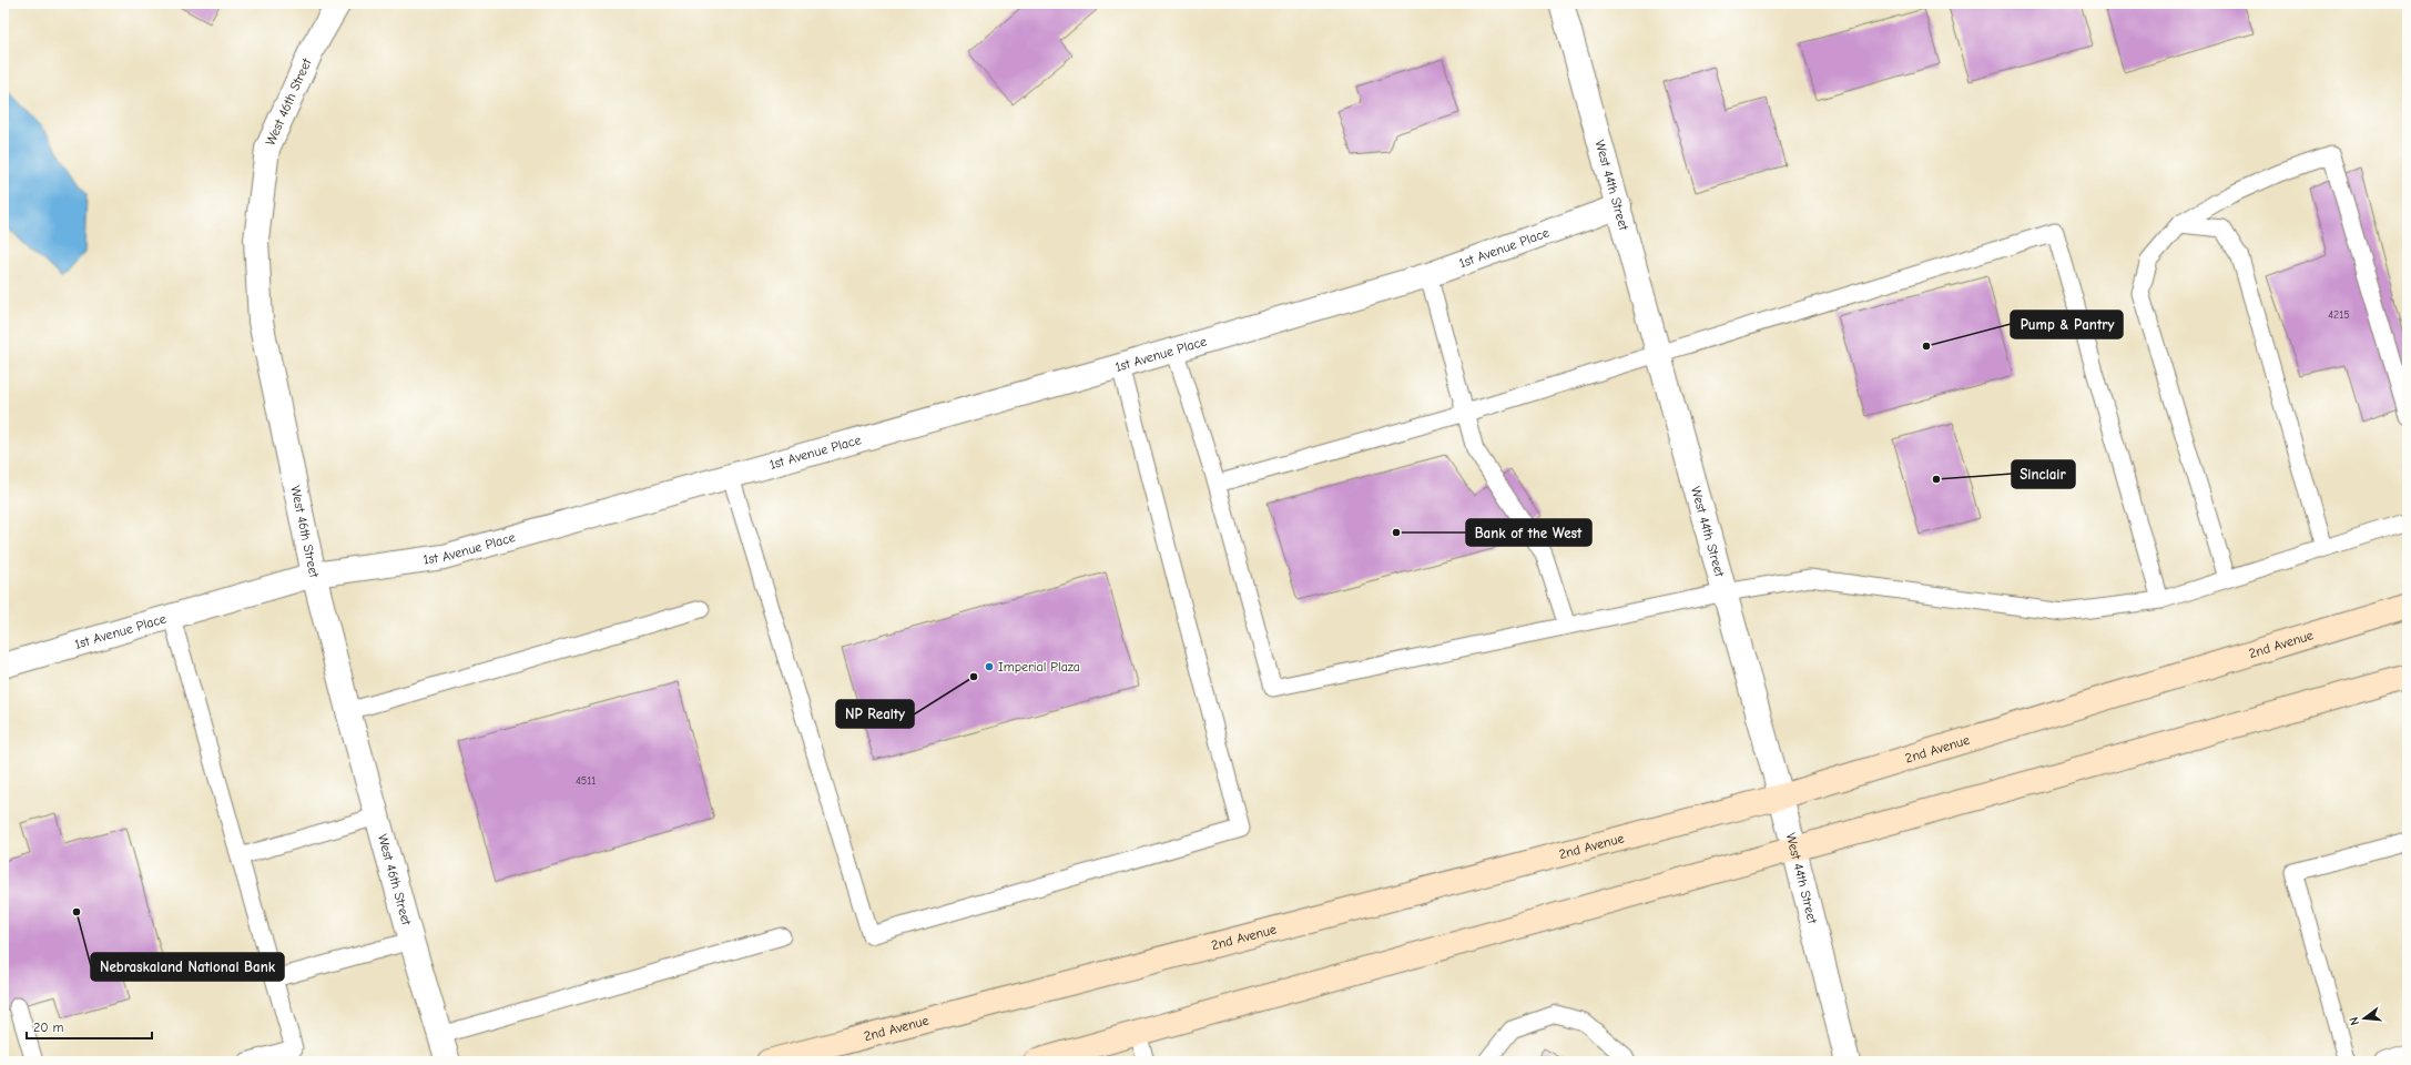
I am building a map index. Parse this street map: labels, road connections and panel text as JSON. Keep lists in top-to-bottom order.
{
  "streets": {
    "main road": ["2nd Avenue"],
    "street": ["West 46th Street", "West 44th Street", "1st Avenue Place"]
  },
  "crossings": [
    ["West 46th Street", "1st Avenue Place"],
    ["West 44th Street", "1st Avenue Place"],
    ["West 44th Street", "2nd Avenue"]
  ],
  "places": [
    "Pump & Pantry",
    "Sinclair",
    "Bank of the West",
    "Imperial Plaza",
    "NP Realty",
    "Nebraskaland National Bank"
  ],
  "house_numbers": ["4215", "4511"],
  "scale_bar": "20 m",
  "north": "left"
}
